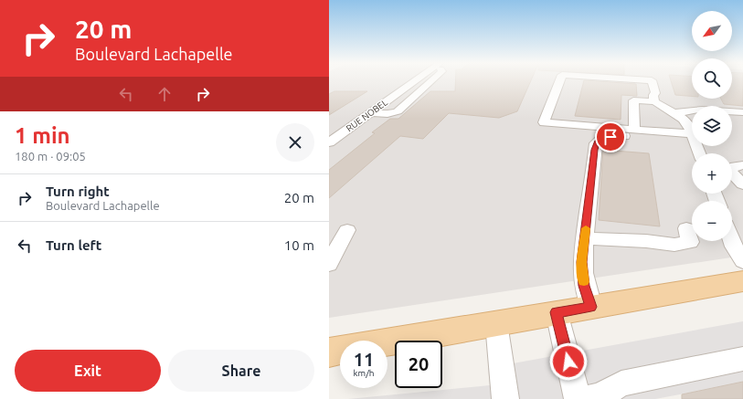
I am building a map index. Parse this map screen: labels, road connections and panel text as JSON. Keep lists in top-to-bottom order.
{
  "streets": {
    "street": ["RUE NOBEL"]
  },
  "north": "bottom left",
  "page": {
    "turn": ["20 m", "Boulevard Lachapelle"],
    "map_buttons": ["+", "−"],
    "heading": ["1 min", "180 m · 09:05"],
    "list": [
      {
        "name": "Turn right",
        "note": "Boulevard Lachapelle",
        "value": "20 m"
      },
      {
        "name": "Turn left",
        "value": "10 m"
      }
    ],
    "speed": "11 km/h",
    "limit": "20",
    "buttons": ["Exit", "Share"]
  }
}
